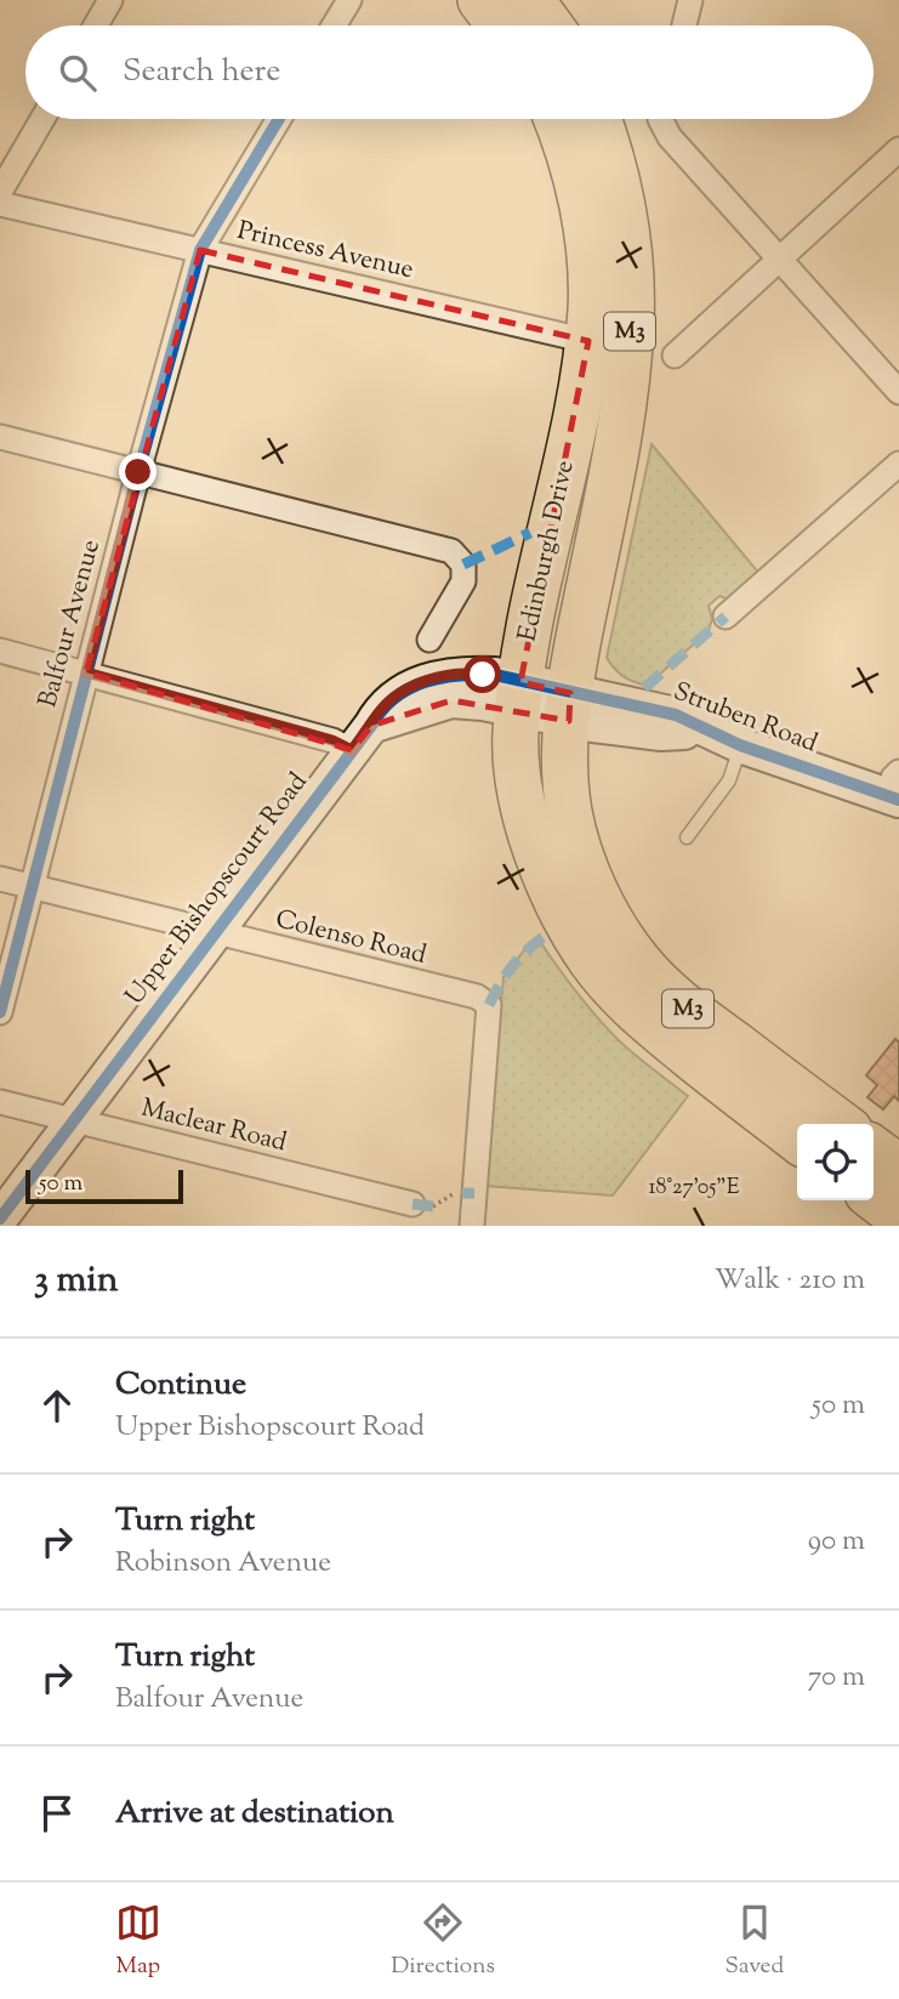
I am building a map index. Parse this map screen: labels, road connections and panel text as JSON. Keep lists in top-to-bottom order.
{
  "streets": {
    "highway": ["M3", "Edinburgh Drive"],
    "street": [
      "Princess Avenue",
      "Balfour Avenue",
      "Struben Road",
      "Upper Bishopscourt Road",
      "Colenso Road",
      "Maclear Road"
    ]
  },
  "crossings": [
    ["Princess Avenue", "Edinburgh Drive"],
    ["Princess Avenue", "Balfour Avenue"],
    ["Edinburgh Drive", "Struben Road"],
    ["Edinburgh Drive", "Upper Bishopscourt Road"],
    ["Balfour Avenue", "Colenso Road"],
    ["Struben Road", "Upper Bishopscourt Road"],
    ["Upper Bishopscourt Road", "Colenso Road"],
    ["Upper Bishopscourt Road", "Maclear Road"]
  ],
  "scale_bar": "50 m",
  "page": {
    "search": "Search here",
    "scale": "50 m",
    "heading": ["3 min", "Walk · 210 m"],
    "list": [
      ["Continue", "Upper Bishopscourt Road", "50 m"],
      ["Turn right", "Robinson Avenue", "90 m"],
      ["Turn right", "Balfour Avenue", "70 m"],
      "Arrive at destination"
    ],
    "nav": ["Map", "Directions", "Saved"]
  },
  "coordinates": ["18°27'05\"E"]
}
